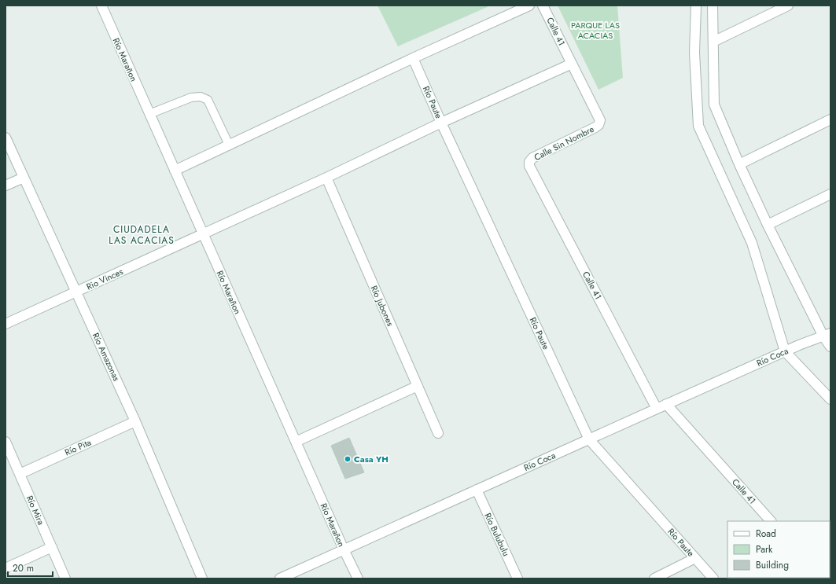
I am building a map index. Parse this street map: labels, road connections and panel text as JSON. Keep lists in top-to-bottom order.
{
  "streets": {
    "street": [
      "Calle 41",
      "Río Marañon",
      "Río Paute",
      "Calle Sin Nombre",
      "Rio Vinces",
      "Río Jubones",
      "Río Amazonas",
      "Río Coca",
      "Río Pita",
      "Río Mira",
      "Río Bulubulu"
    ]
  },
  "crossings": [
    ["Calle 41", "Calle Sin Nombre"],
    ["Calle 41", "Rio Vinces"],
    ["Calle 41", "Río Coca"],
    ["Río Marañon", "Rio Vinces"],
    ["Río Marañon", "Río Coca"],
    ["Río Paute", "Rio Vinces"],
    ["Río Paute", "Río Coca"],
    ["Rio Vinces", "Río Jubones"],
    ["Rio Vinces", "Río Amazonas"],
    ["Río Amazonas", "Río Pita"],
    ["Río Coca", "Río Bulubulu"],
    ["Río Pita", "Río Mira"]
  ],
  "districts": ["CIUDADELA LAS ACACIAS"],
  "parks": ["PARQUE LAS ACACIAS"],
  "places": ["Casa YH"],
  "legend": ["Road", "Park", "Building"],
  "scale_bar": "20 m"
}
